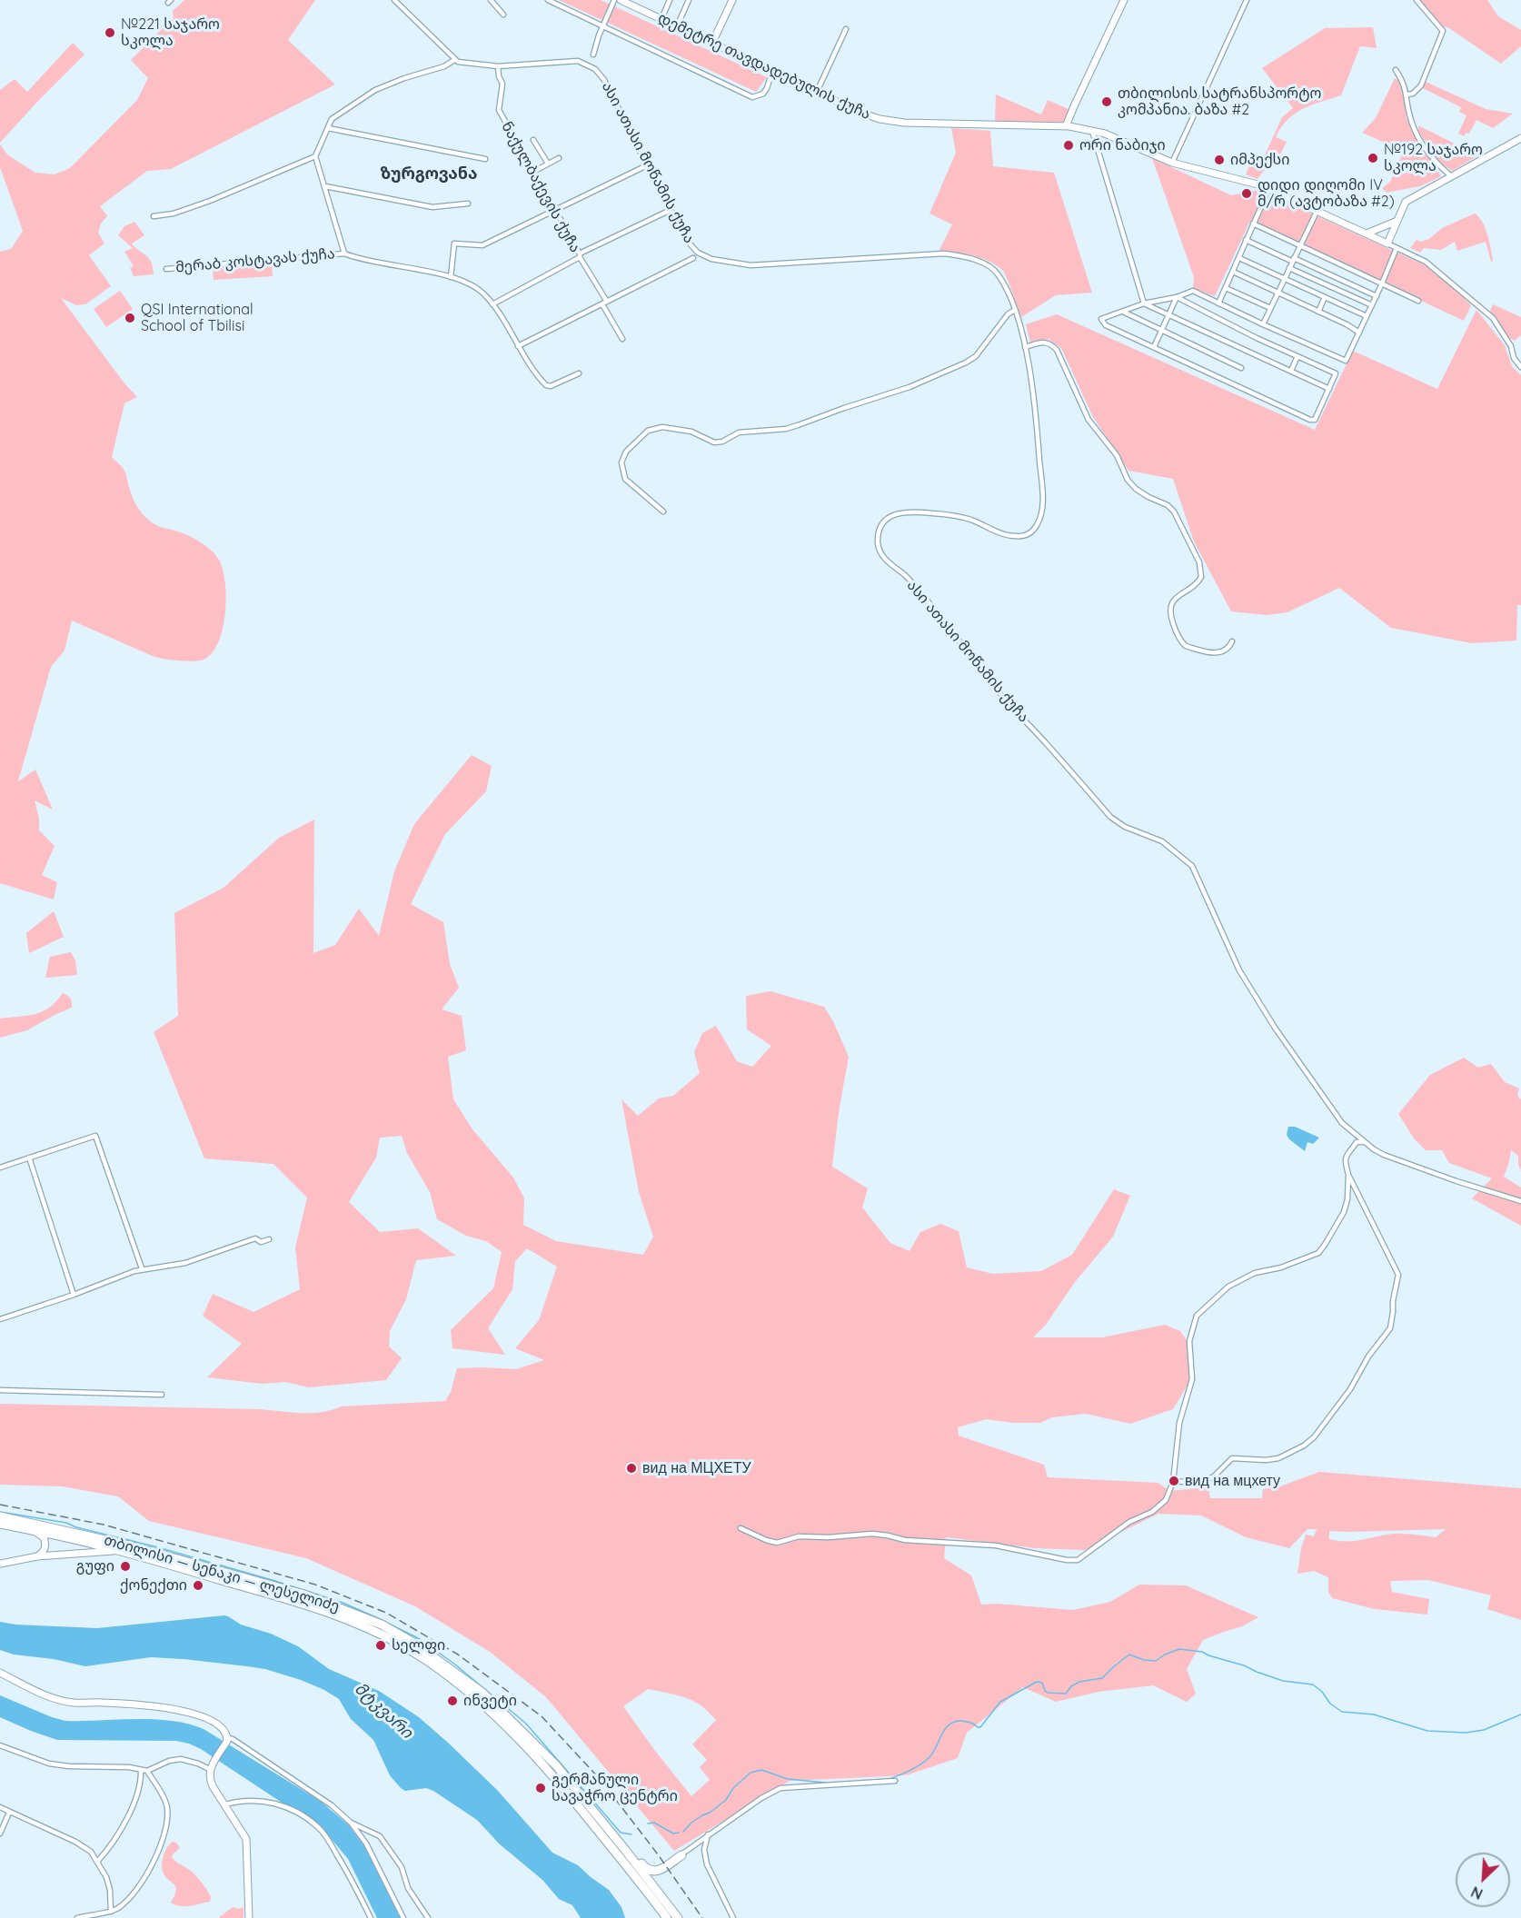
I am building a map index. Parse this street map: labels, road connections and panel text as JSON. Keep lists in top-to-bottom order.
{
  "streets": {
    "highway": ["თბილისი — სენაკი — ლესელიძე"],
    "street": [
      "დემეტრე თავდადებულის ქუჩა",
      "ასი ათასი მოწამის ქუჩა",
      "ნაქულბაქევის ქუჩა",
      "მერაბ კოსტავას ქუჩა"
    ]
  },
  "crossings": [
    ["ასი ათასი მოწამის ქუჩა", "ნაქულბაქევის ქუჩა"]
  ],
  "districts": ["ზურგოვანა"],
  "water": ["მტკვარი"],
  "places": [
    "№221 საჯარო სკოლა",
    "თბილისის სატრანსპორტო კომპანია. ბაზა #2",
    "ორი ნაბიჯი",
    "№192 საჯარო სკოლა",
    "იმპექსი",
    "დიდი დიღომი IV მ/რ (ავტობაზა #2)",
    "QSI International School of Tbilisi",
    "вид на МЦХЕТУ",
    "вид на мцхету",
    "გუფი",
    "ქონექთი",
    "სელფი",
    "ინვეტი",
    "გერმანული სავაჭრო ცენტრი"
  ],
  "north": "bottom left"
}
